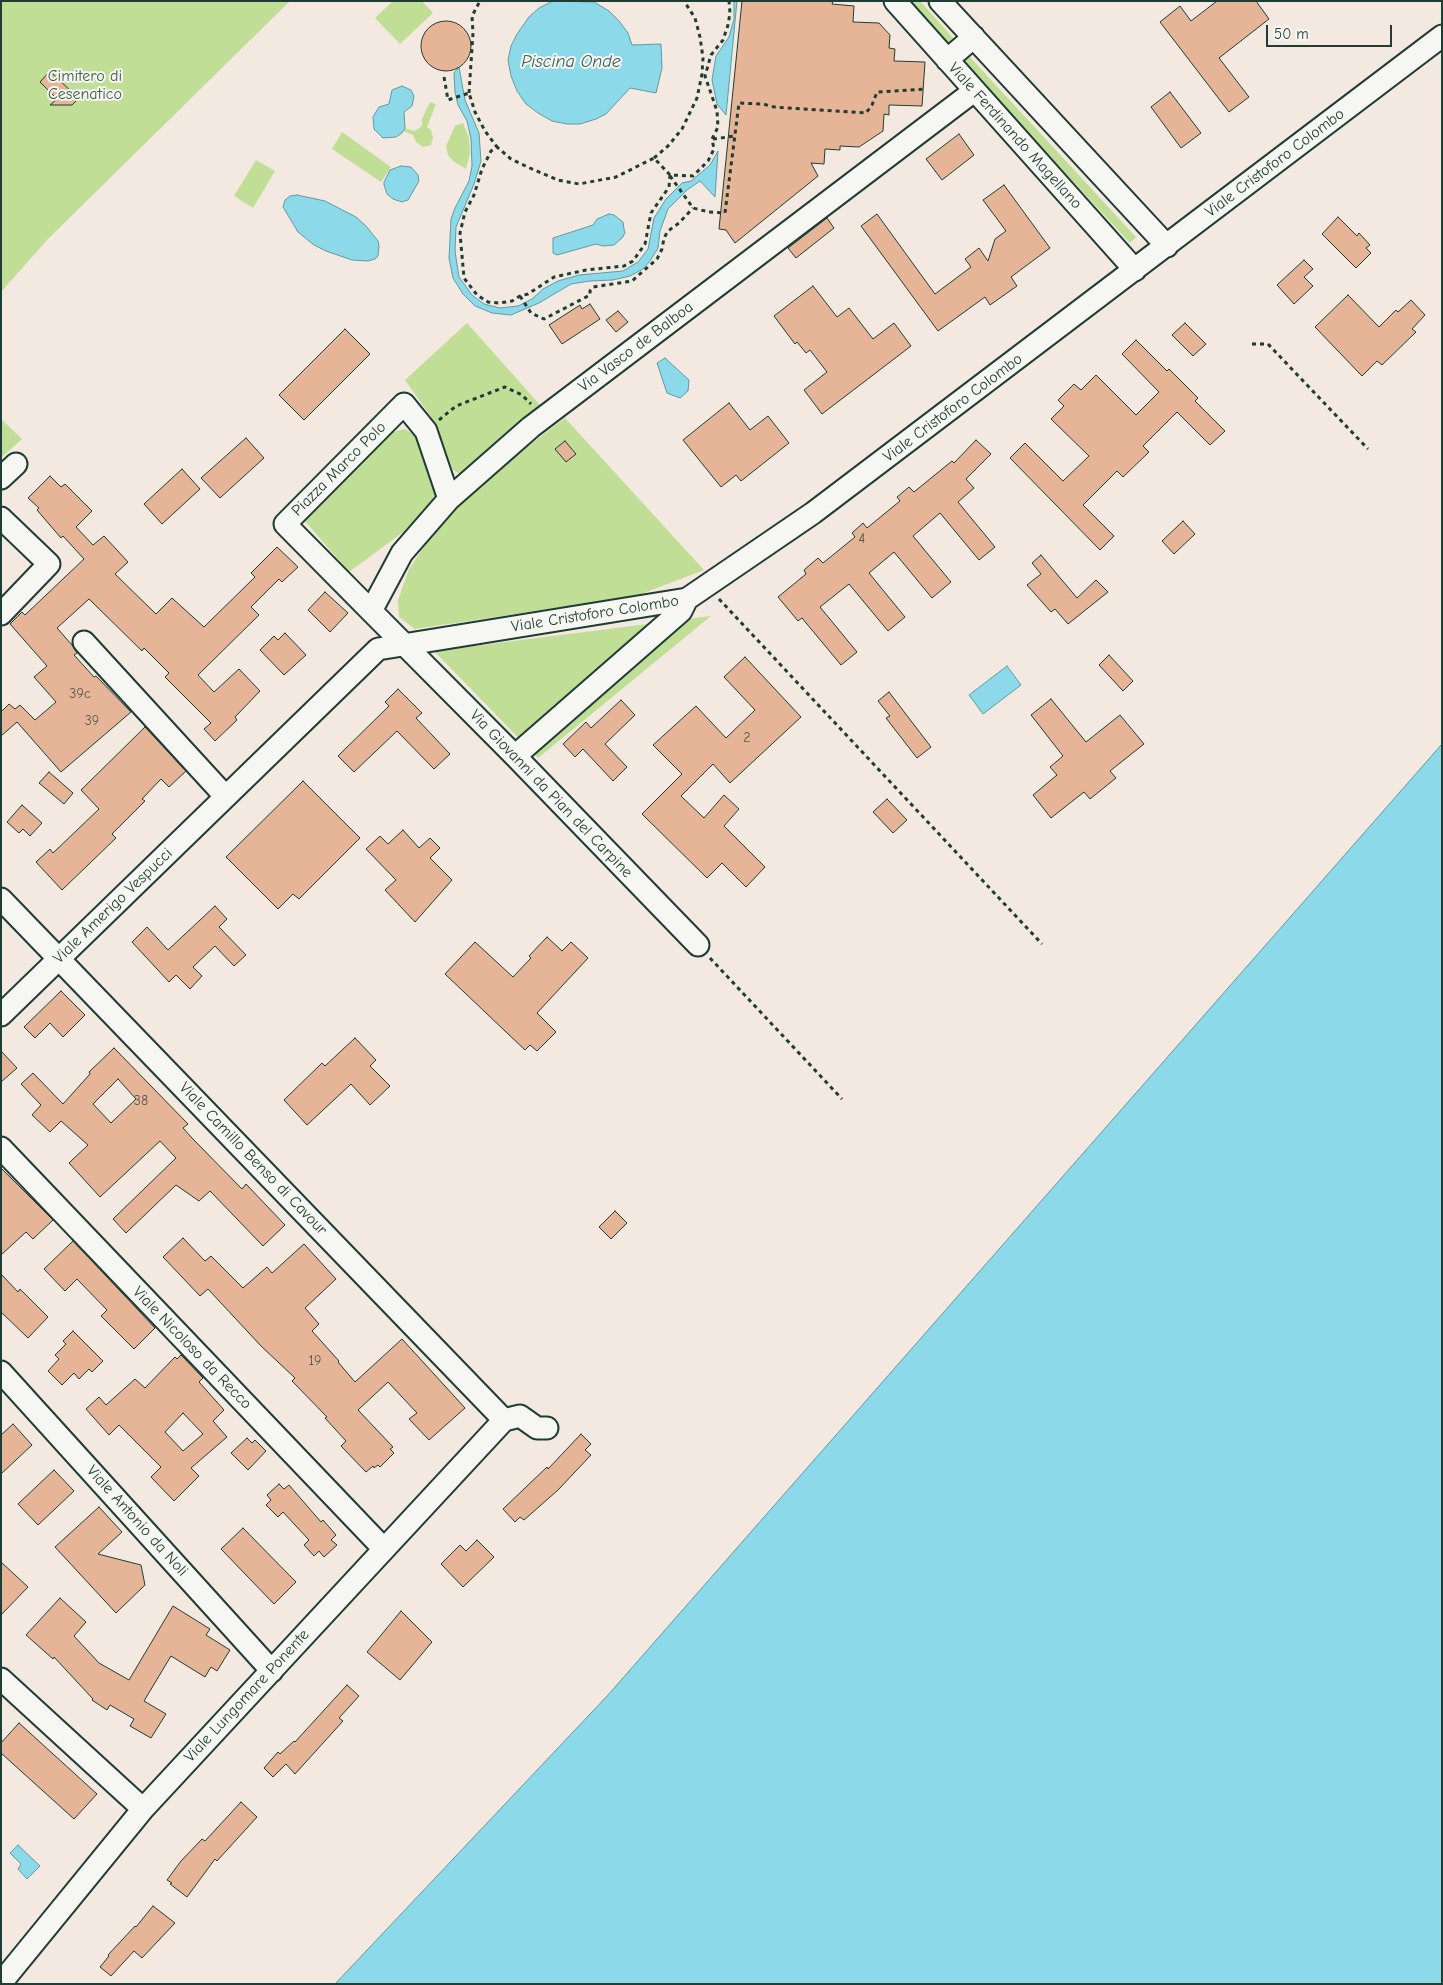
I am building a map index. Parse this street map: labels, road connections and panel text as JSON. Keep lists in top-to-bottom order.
{
  "streets": {
    "street": [
      "Viale Ferdinando Magellano",
      "Viale Cristoforo Colombo",
      "Via Vasco de Balboa",
      "Piazza Marco Polo",
      "Via Giovanni da Pian del Carpine",
      "Viale Amerigo Vespucci",
      "Viale Camillo Benso di Cavour",
      "Viale Nicoloso da Recco",
      "Viale Antonio da Noli",
      "Viale Lungomare Ponente"
    ]
  },
  "crossings": [
    ["Viale Ferdinando Magellano", "Viale Cristoforo Colombo"],
    ["Viale Ferdinando Magellano", "Via Vasco de Balboa"],
    ["Viale Cristoforo Colombo", "Via Giovanni da Pian del Carpine"],
    ["Viale Cristoforo Colombo", "Viale Amerigo Vespucci"],
    ["Via Vasco de Balboa", "Piazza Marco Polo"],
    ["Via Giovanni da Pian del Carpine", "Viale Amerigo Vespucci"],
    ["Viale Amerigo Vespucci", "Viale Camillo Benso di Cavour"],
    ["Viale Camillo Benso di Cavour", "Viale Lungomare Ponente"],
    ["Viale Nicoloso da Recco", "Viale Lungomare Ponente"],
    ["Viale Antonio da Noli", "Viale Lungomare Ponente"]
  ],
  "water": ["Piscina Onde"],
  "parks": ["Cimitero di Cesenatico"],
  "house_numbers": [
    "4",
    "39c",
    "39",
    "2",
    "38",
    "19"
  ],
  "scale_bar": "50 m"
}
